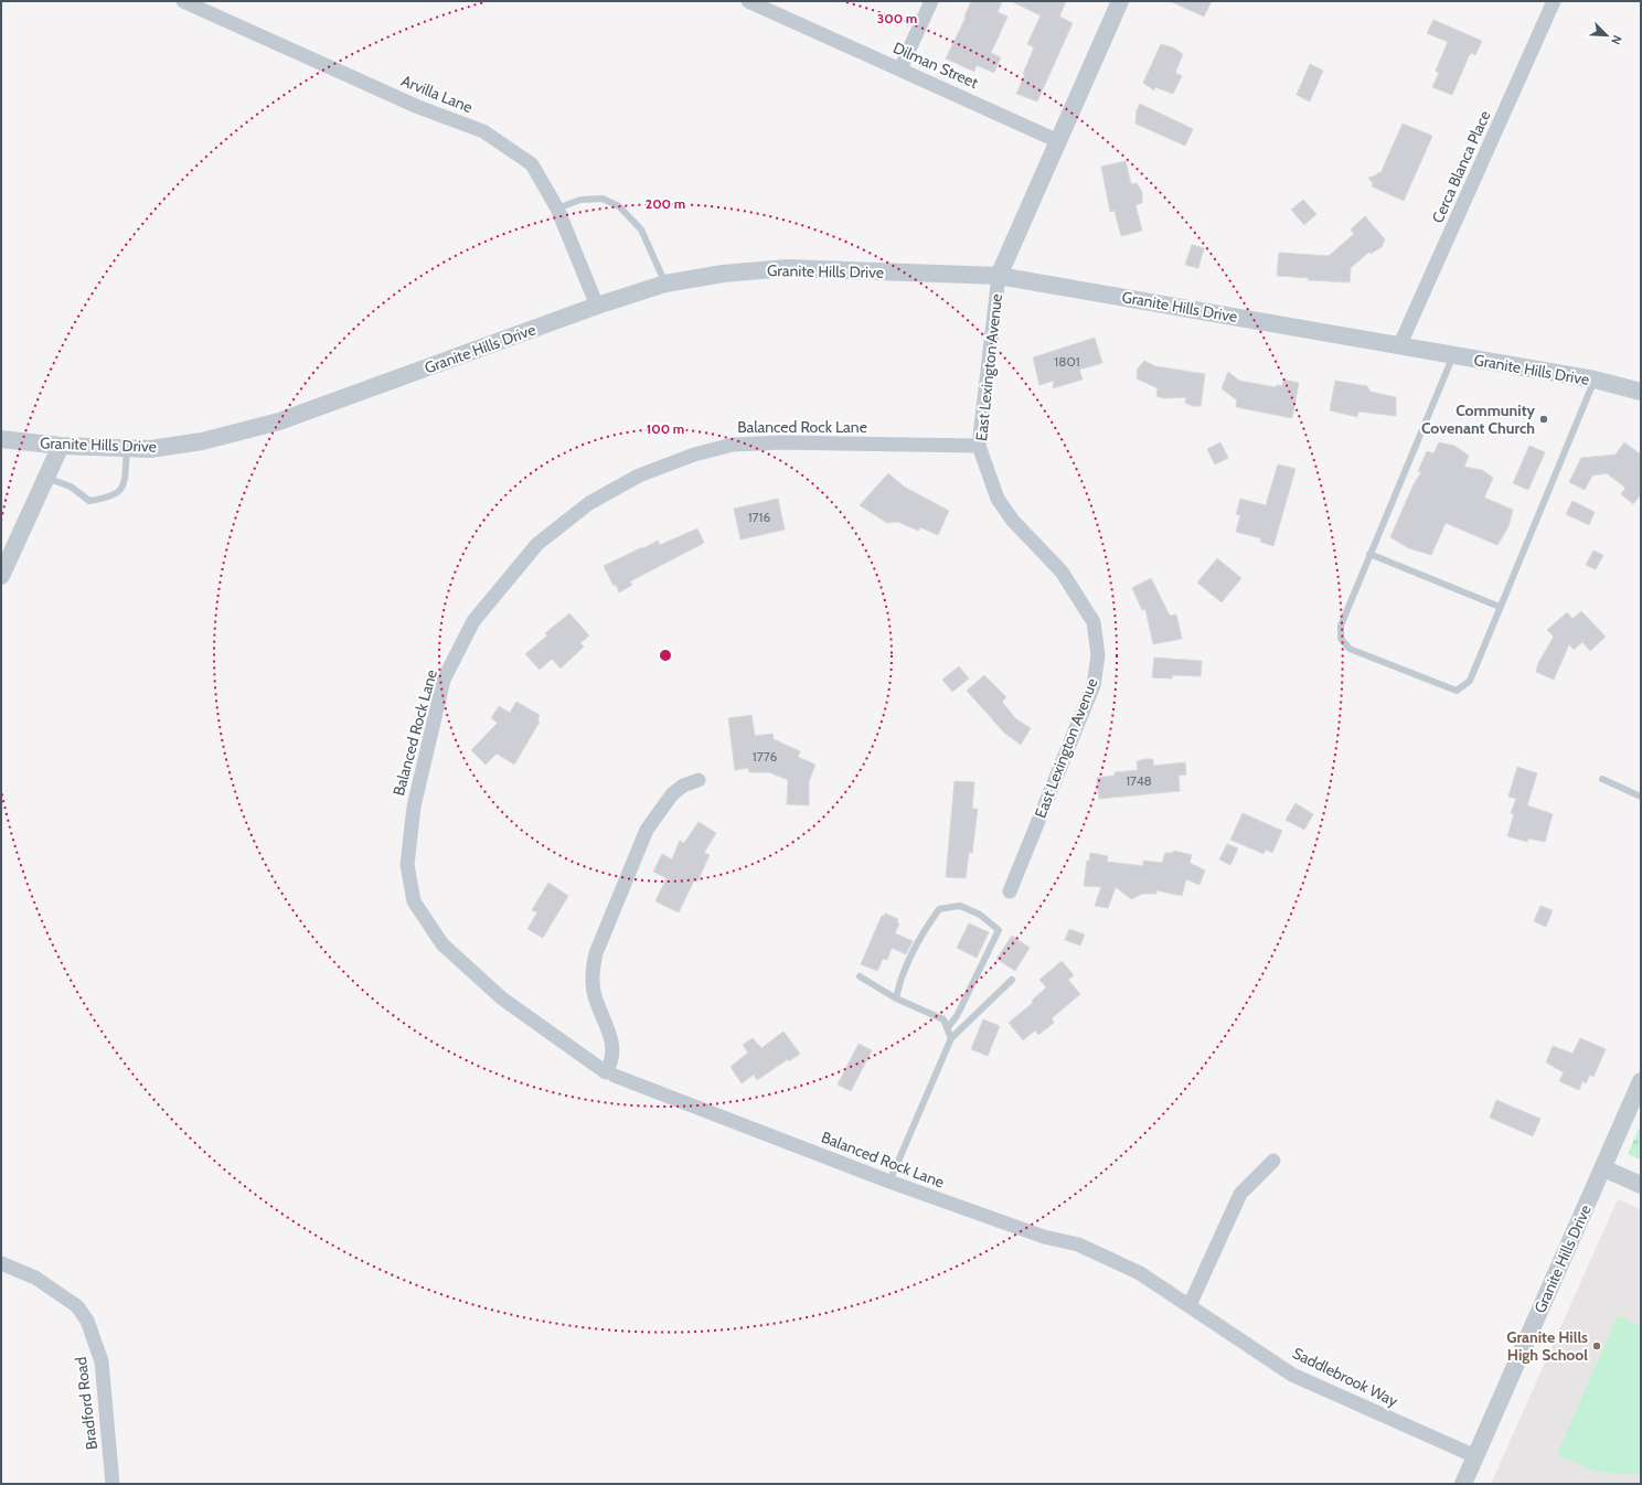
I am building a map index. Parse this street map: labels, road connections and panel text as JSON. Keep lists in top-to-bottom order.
{
  "streets": {
    "street": [
      "Dilman Street",
      "Arvilla Lane",
      "Cerca Blanca Place",
      "Granite Hills Drive",
      "East Lexington Avenue",
      "Balanced Rock Lane",
      "Saddlebrook Way",
      "Bradford Road"
    ]
  },
  "crossings": [
    ["Dilman Street", "East Lexington Avenue"],
    ["Arvilla Lane", "Granite Hills Drive"],
    ["Cerca Blanca Place", "Granite Hills Drive"],
    ["Granite Hills Drive", "East Lexington Avenue"],
    ["Granite Hills Drive", "Saddlebrook Way"],
    ["East Lexington Avenue", "Balanced Rock Lane"],
    ["Balanced Rock Lane", "Saddlebrook Way"]
  ],
  "places": ["Community Covenant Church", "Granite Hills High School"],
  "house_numbers": [
    "1801",
    "1716",
    "1776",
    "1748"
  ],
  "north": "bottom right",
  "rings": ["300 m", "200 m", "100 m"]
}
